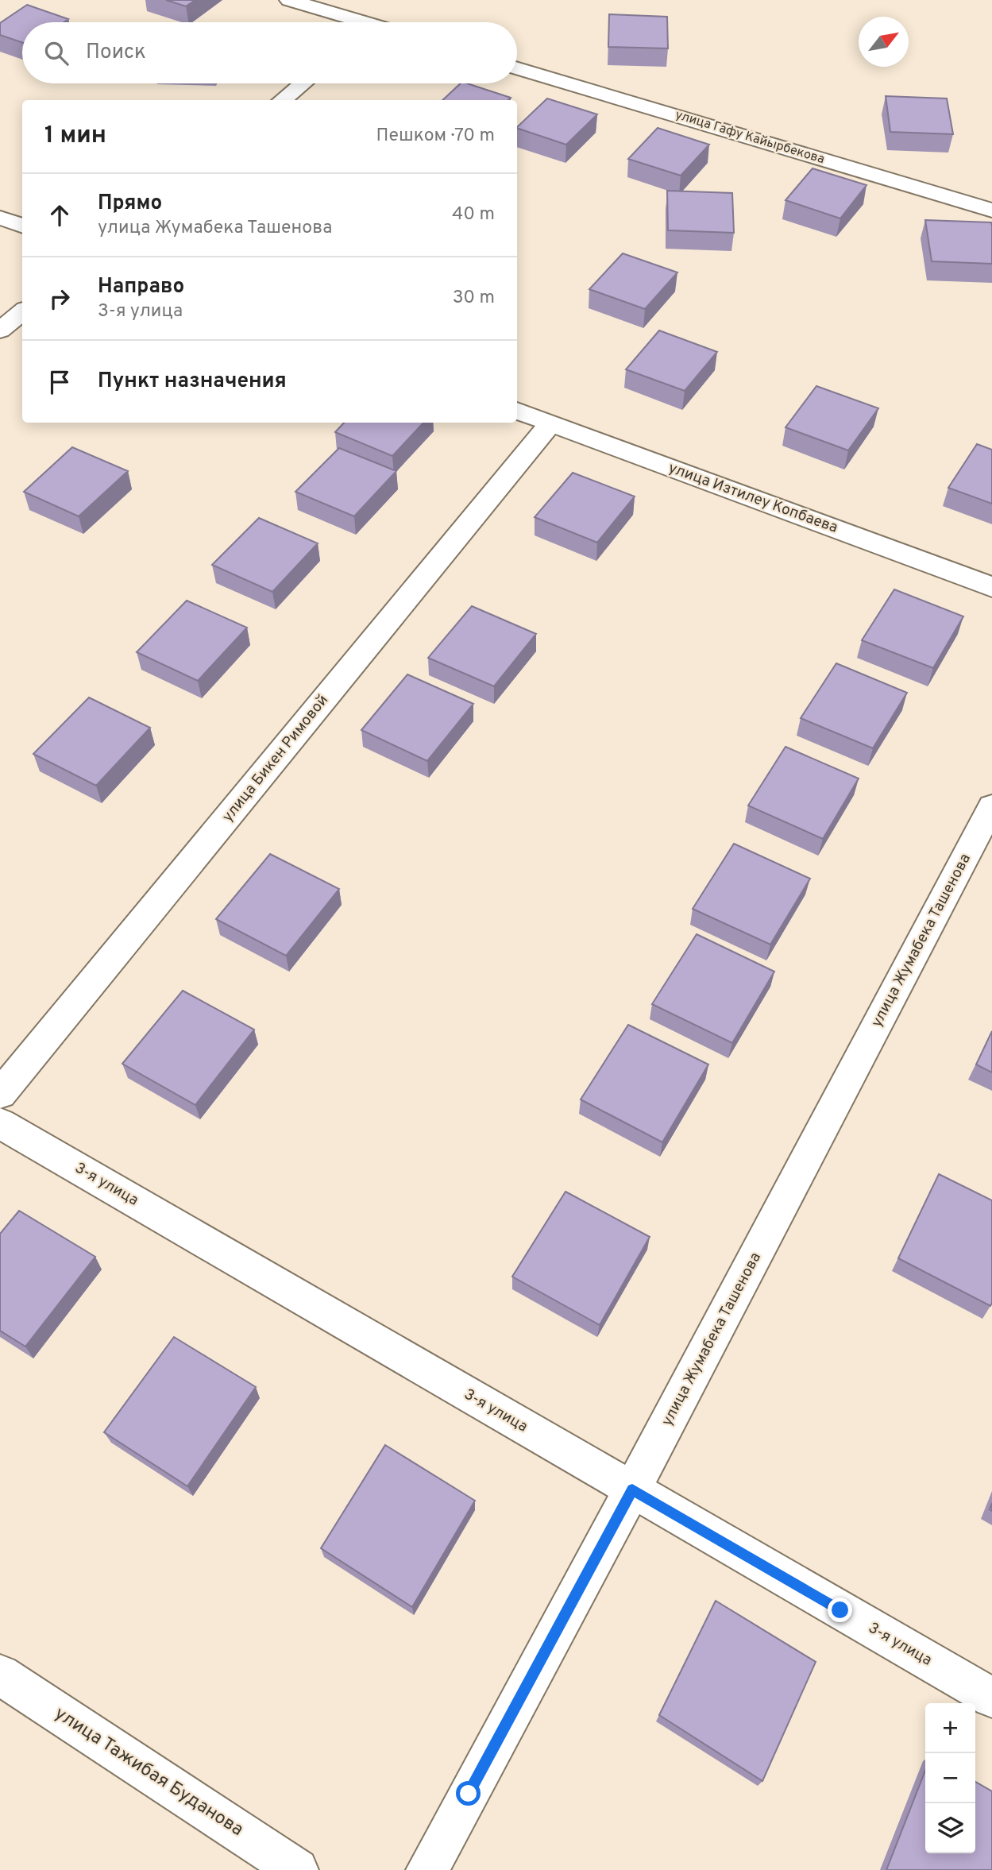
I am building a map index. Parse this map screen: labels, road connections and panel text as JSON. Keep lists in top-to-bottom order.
{
  "streets": {
    "street": [
      "улица Гафу Кайырбекова",
      "улица Изтилеу Копбаева",
      "улица Бикен Римовой",
      "улица Жумабека Ташенова",
      "3-я улица",
      "улица Тажибая Буданова"
    ]
  },
  "crossings": [
    ["улица Изтилеу Копбаева", "улица Бикен Римовой"],
    ["улица Жумабека Ташенова", "3-я улица"]
  ],
  "north": "top right",
  "page": {
    "search": "Поиск",
    "heading": ["1 мин", "Пешком · 70 m"],
    "list": [
      ["Прямо", "улица Жумабека Ташенова", "40 m"],
      ["Направо", "3-я улица", "30 m"],
      "Пункт назначения"
    ],
    "map_buttons": ["+", "−"]
  }
}
